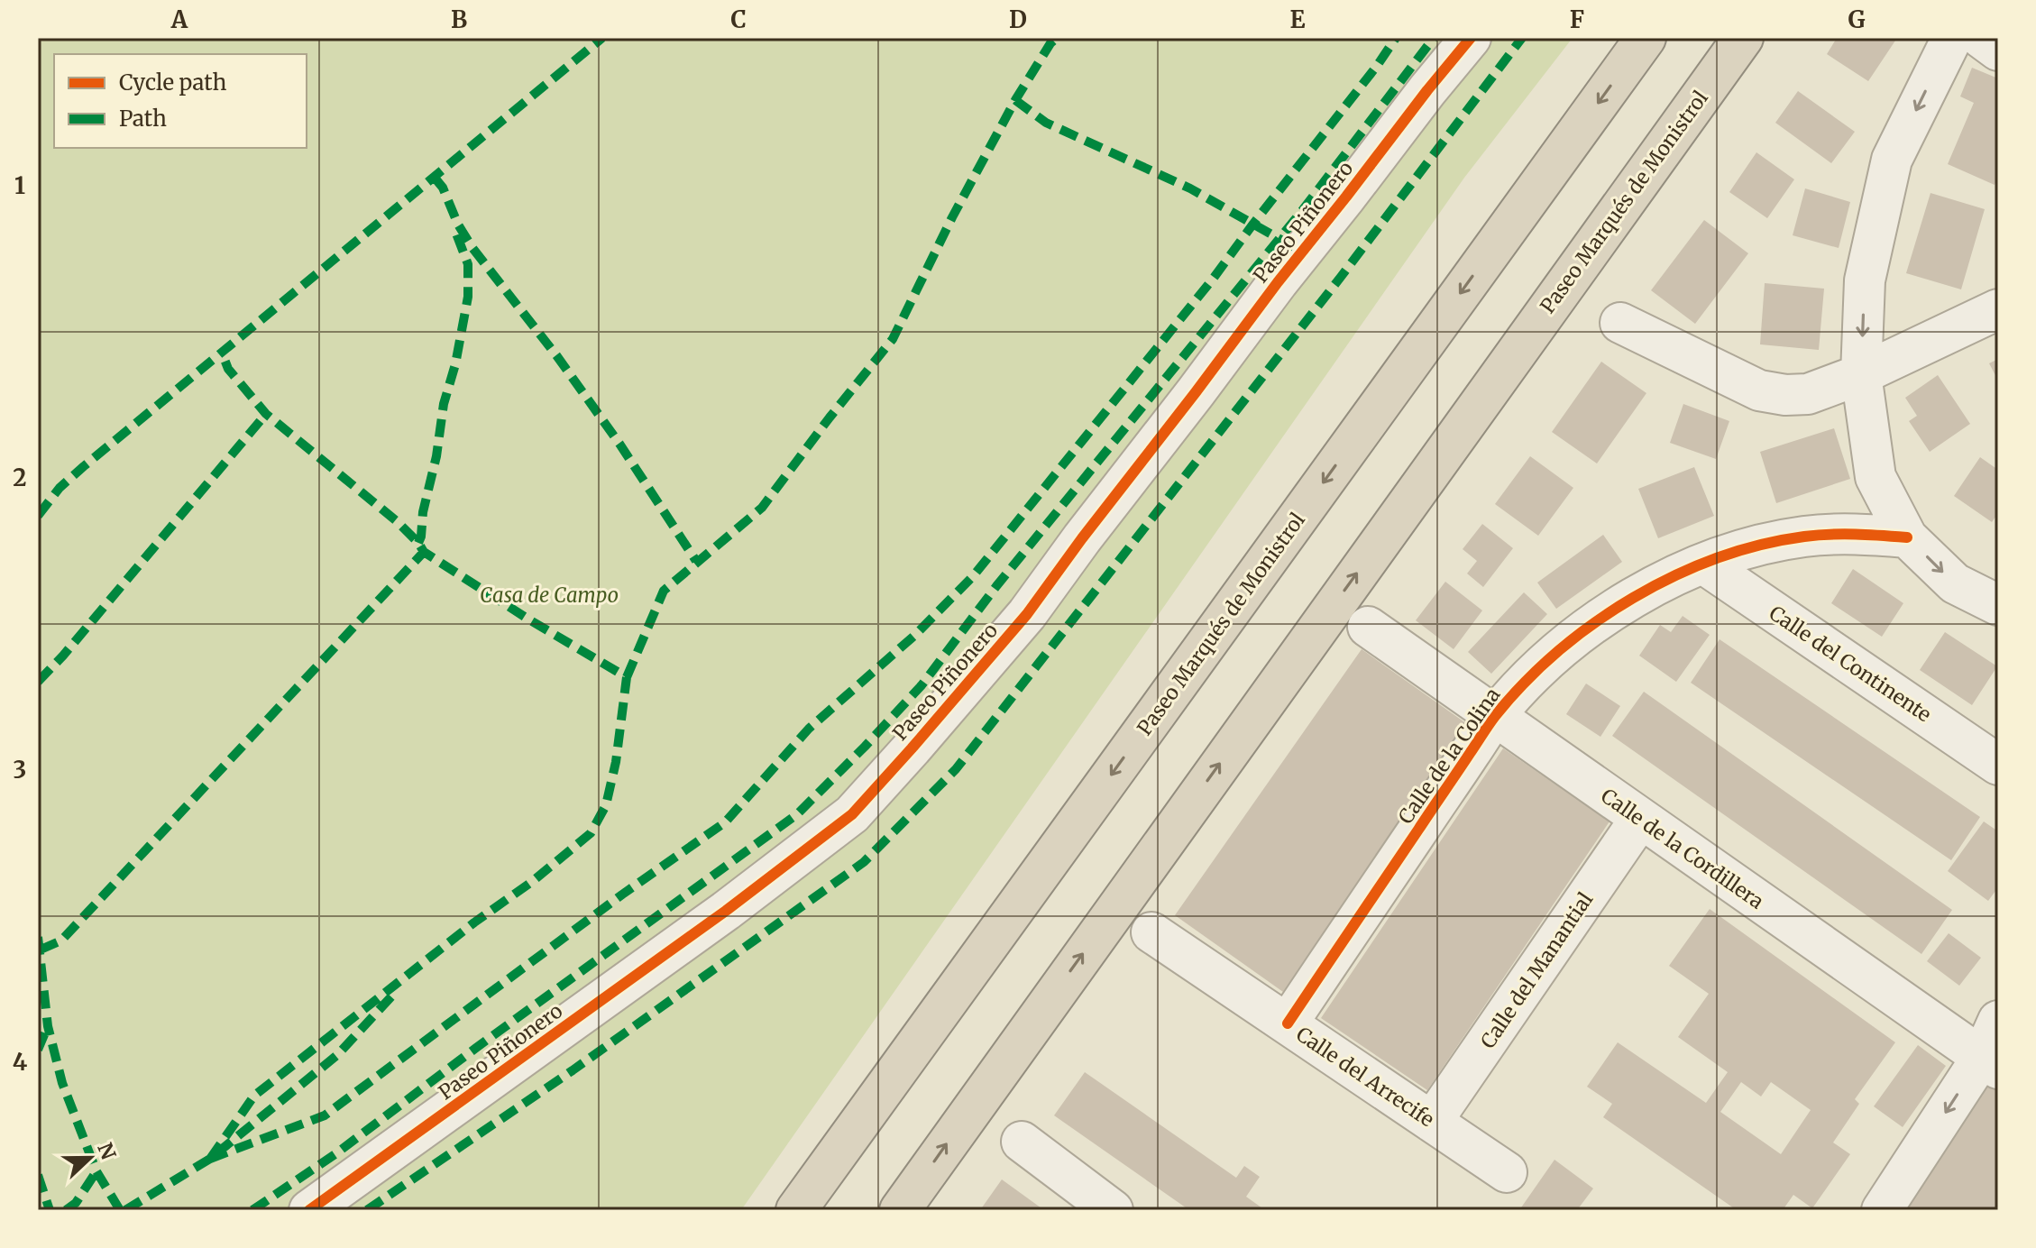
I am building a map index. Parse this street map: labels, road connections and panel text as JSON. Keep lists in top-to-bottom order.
{
  "streets": {
    "highway": ["Paseo Marqués de Monistrol"],
    "street": [
      "Paseo Piñonero",
      "Calle del Continente",
      "Calle de la Colina",
      "Calle de la Cordillera",
      "Calle del Manantial",
      "Calle del Arrecife"
    ]
  },
  "crossings": [
    ["Calle del Continente", "Calle de la Colina"],
    ["Calle de la Colina", "Calle de la Cordillera"],
    ["Calle de la Colina", "Calle del Arrecife"],
    ["Calle de la Cordillera", "Calle del Manantial"],
    ["Calle del Manantial", "Calle del Arrecife"]
  ],
  "parks": ["Casa de Campo"],
  "legend": ["Cycle path", "Path"],
  "north": "right",
  "grid": {
    "columns": [
      "A",
      "B",
      "C",
      "D",
      "E",
      "F",
      "G"
    ],
    "rows": [
      "1",
      "2",
      "3",
      "4"
    ]
  }
}
